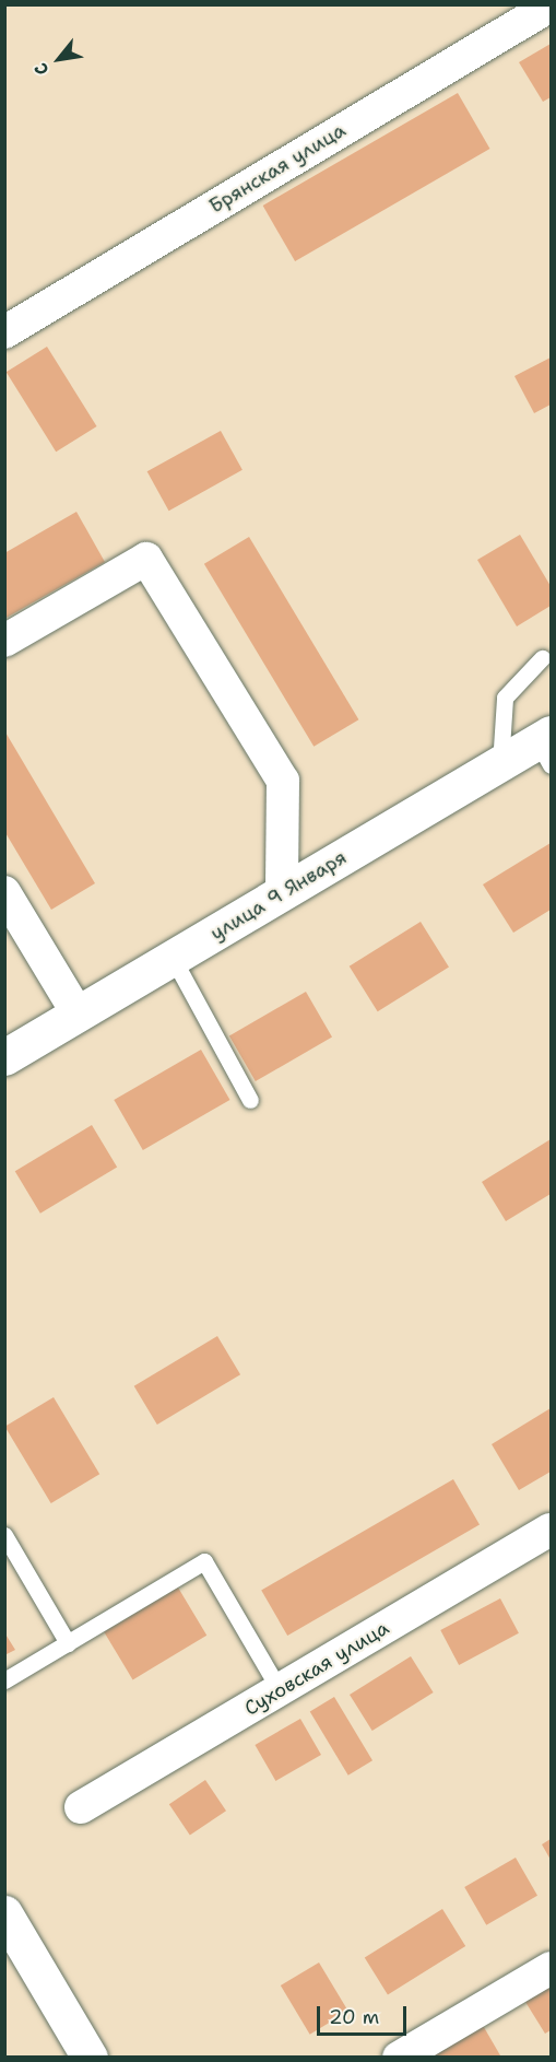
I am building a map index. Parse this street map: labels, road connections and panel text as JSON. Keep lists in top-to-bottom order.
{
  "streets": {
    "street": ["Брянская улица", "улица 9 Января", "Суховская улица"]
  },
  "scale_bar": "20 m",
  "north": "bottom left"
}
